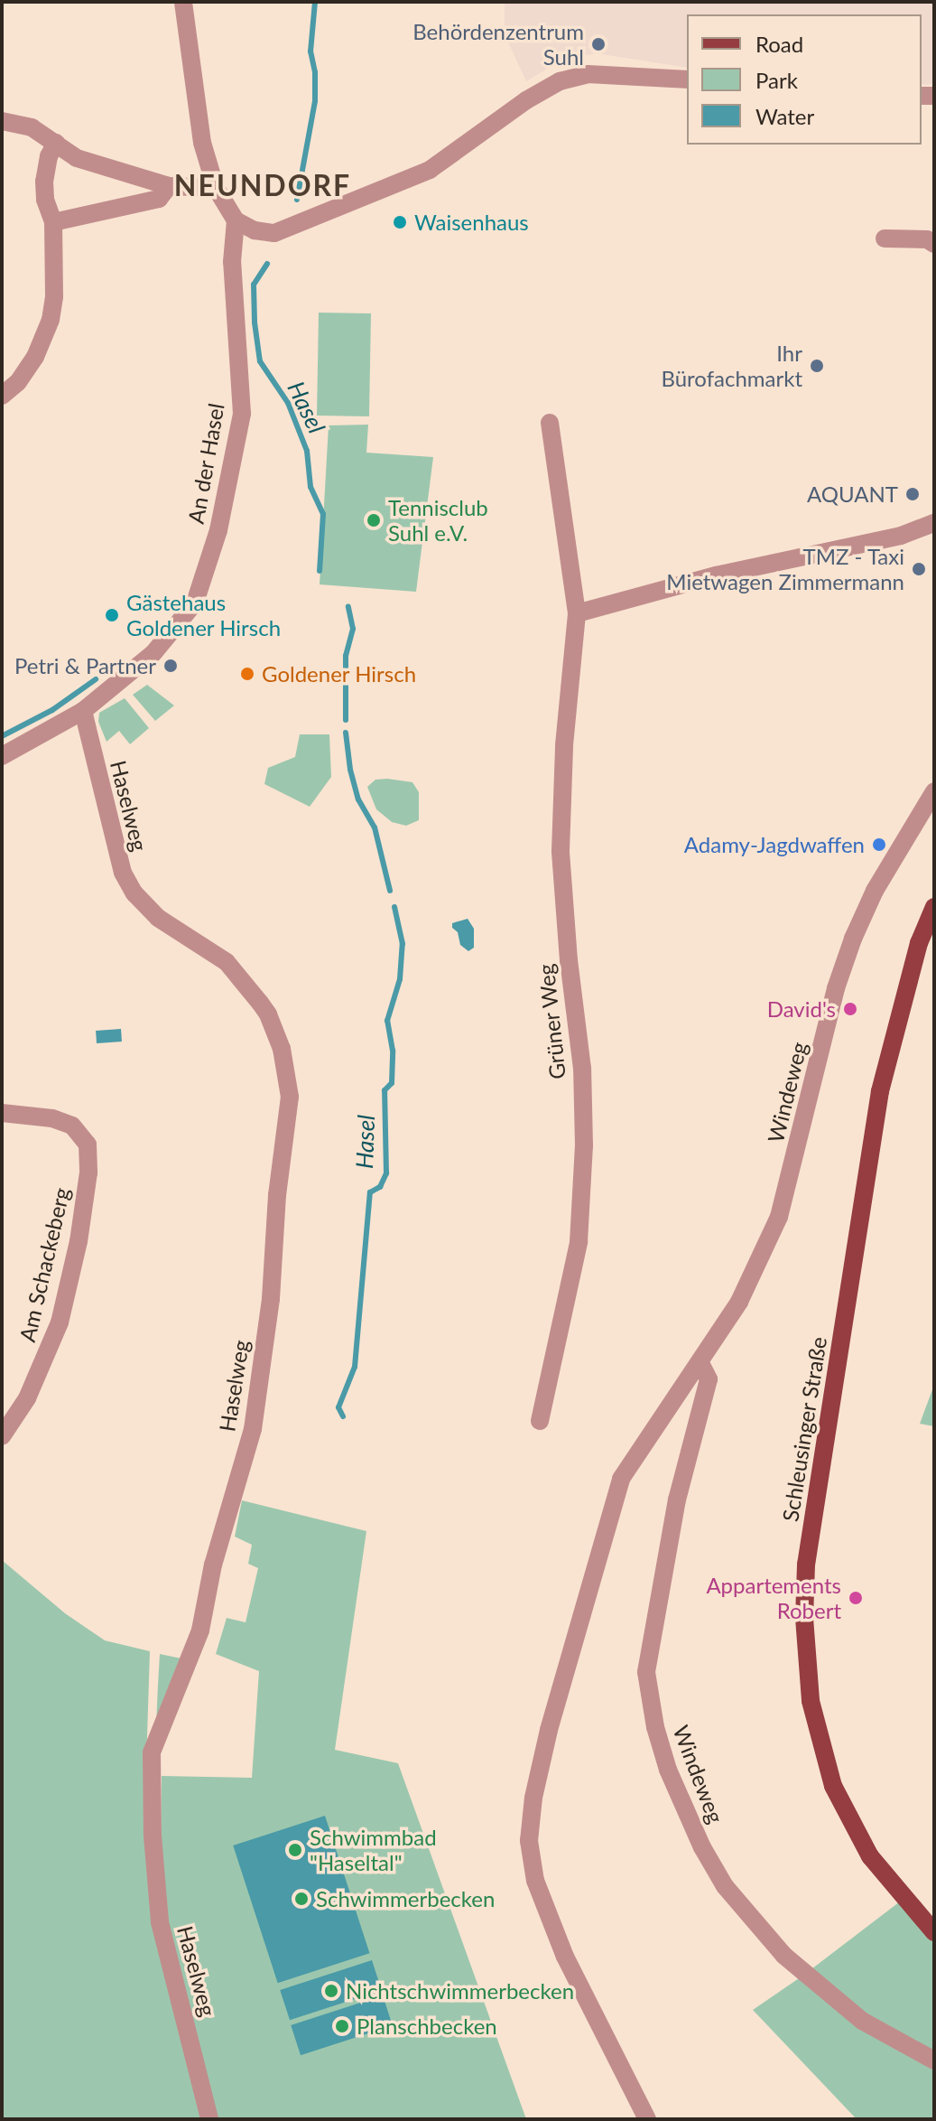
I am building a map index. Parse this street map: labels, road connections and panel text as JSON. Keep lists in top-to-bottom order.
{
  "streets": {
    "main road": ["Schleusinger Straße"],
    "street": [
      "An der Hasel",
      "Haselweg",
      "Grüner Weg",
      "Windeweg",
      "Am Schackeberg"
    ]
  },
  "crossings": [
    ["An der Hasel", "Haselweg"]
  ],
  "districts": ["NEUNDORF"],
  "water": ["Hasel"],
  "places": [
    "Behördenzentrum Suhl",
    "Waisenhaus",
    "Ihr Bürofachmarkt",
    "AQUANT",
    "Tennisclub Suhl e.V.",
    "TMZ - Taxi Mietwagen Zimmermann",
    "Gästehaus Goldener Hirsch",
    "Petri & Partner",
    "Goldener Hirsch",
    "Adamy-Jagdwaffen",
    "David's",
    "Appartements Robert",
    "Schwimmbad \"Haseltal\"",
    "Schwimmerbecken",
    "Nichtschwimmerbecken",
    "Planschbecken"
  ],
  "legend": ["Road", "Park", "Water"]
}
